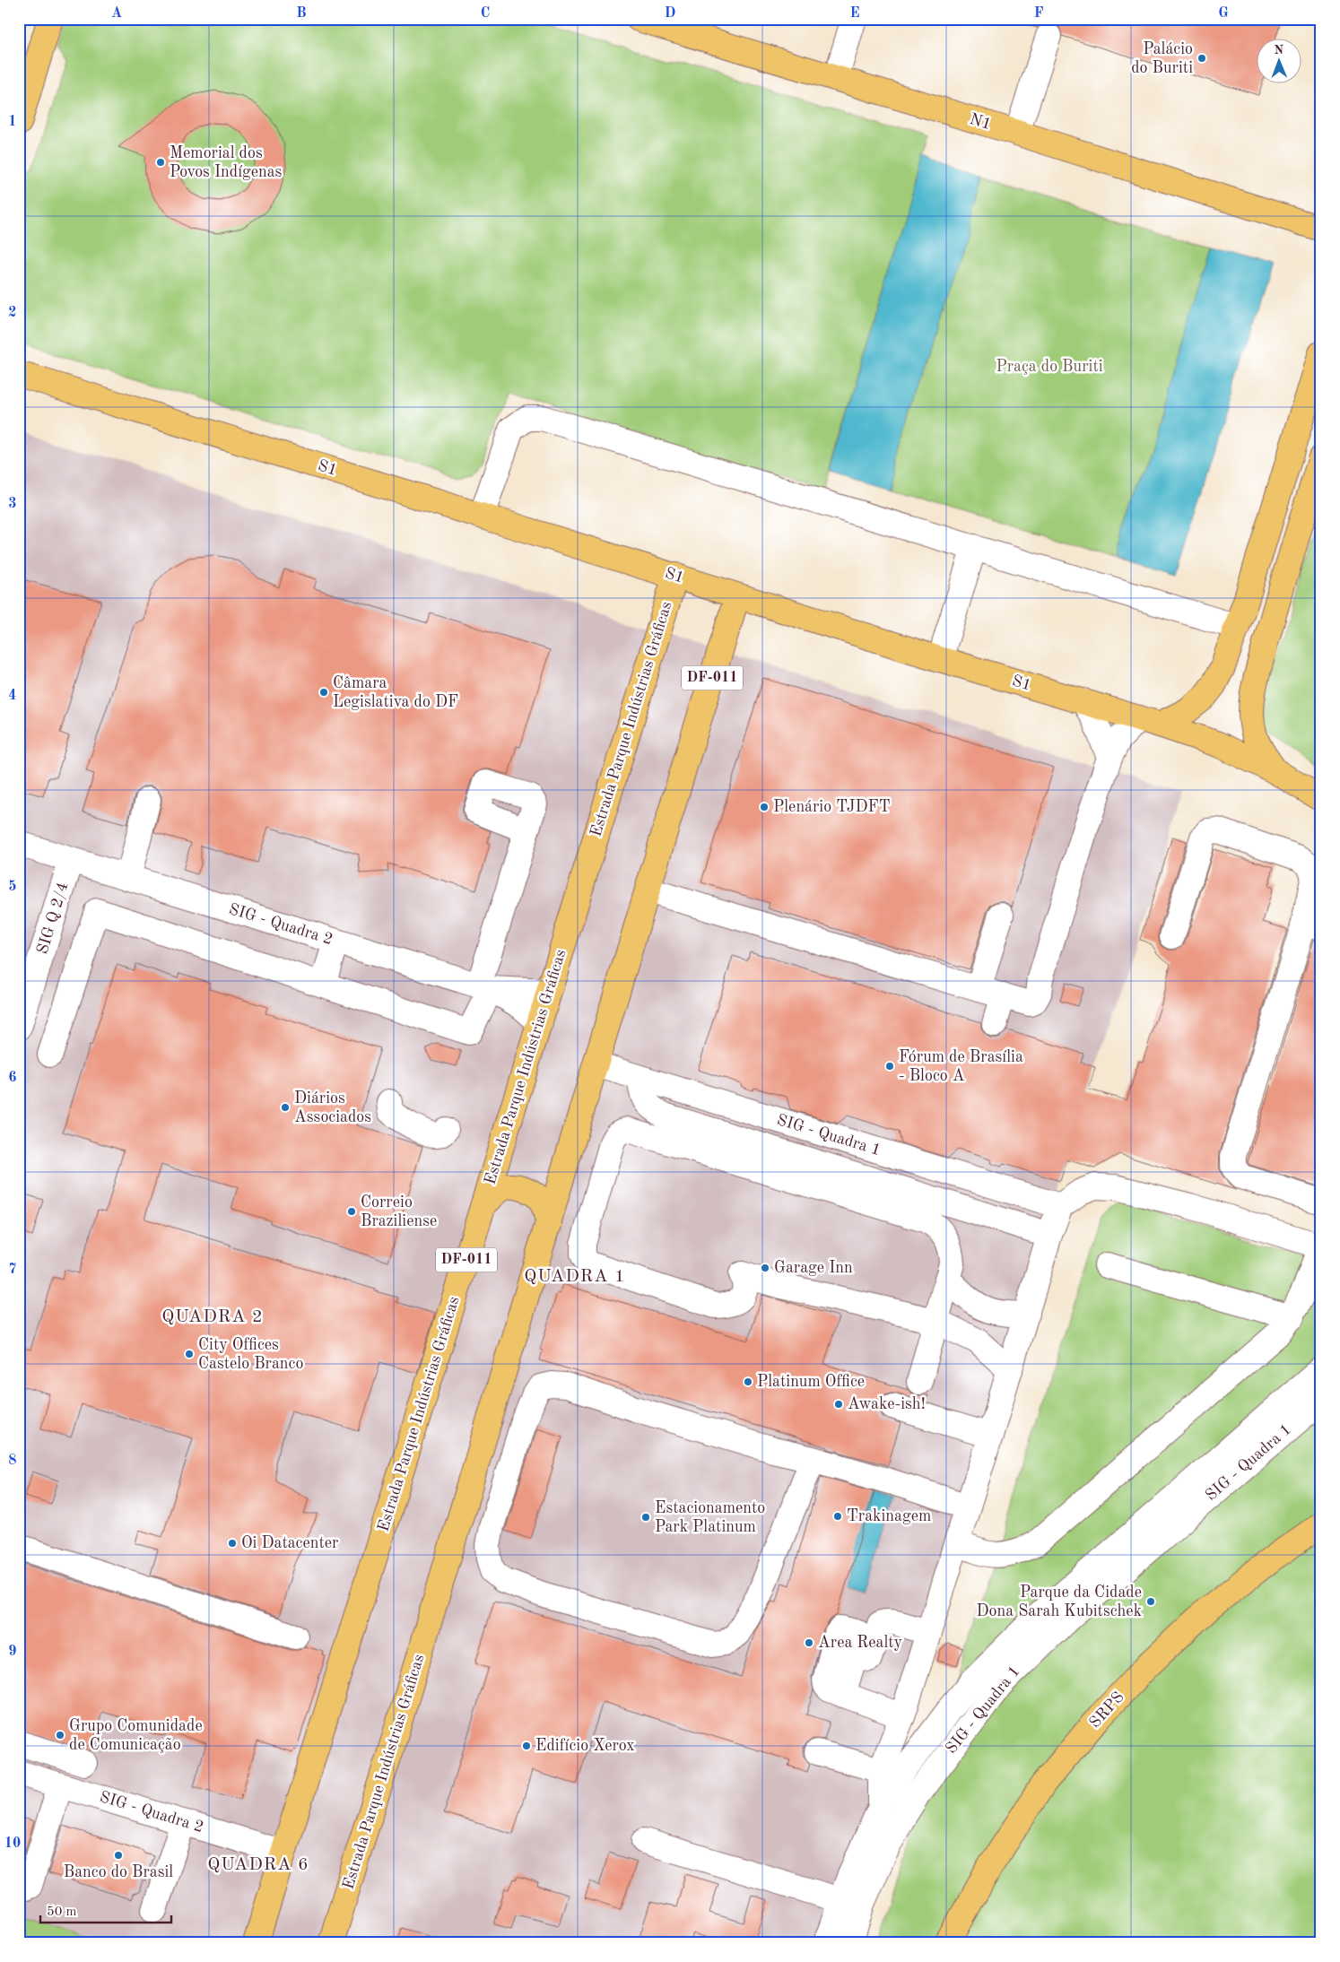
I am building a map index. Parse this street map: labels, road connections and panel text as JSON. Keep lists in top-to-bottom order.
{
  "streets": {
    "main road": [
      "N1",
      "S1",
      "DF-011",
      "Estrada Parque Indústrias Gráficas",
      "SRPS"
    ],
    "street": ["SIG Q 2/4", "SIG - Quadra 2", "SIG - Quadra 1"]
  },
  "crossings": [
    ["S1", "Estrada Parque Indústrias Gráficas"],
    ["Estrada Parque Indústrias Gráficas", "SIG - Quadra 2"],
    ["Estrada Parque Indústrias Gráficas", "SIG - Quadra 1"],
    ["SIG Q 2/4", "SIG - Quadra 2"]
  ],
  "districts": ["QUADRA 1", "QUADRA 2", "QUADRA 6"],
  "parks": ["Praça do Buriti"],
  "places": [
    "Palácio do Buriti",
    "Memorial dos Povos Indígenas",
    "Câmara Legislativa do DF",
    "Plenário TJDFT",
    "Fórum de Brasília - Bloco A",
    "Diários Associados",
    "Correio Braziliense",
    "Garage Inn",
    "City Offices Castelo Branco",
    "Platinum Office",
    "Awake-ish!",
    "Trakinagem",
    "Estacionamento Park Platinum",
    "Oi Datacenter",
    "Parque da Cidade Dona Sarah Kubitschek",
    "Area Realty",
    "Grupo Comunidade de Comunicação",
    "Edifício Xerox",
    "Banco do Brasil"
  ],
  "scale_bar": "50 m",
  "north": "top",
  "grid": {
    "columns": [
      "A",
      "B",
      "C",
      "D",
      "E",
      "F",
      "G"
    ],
    "rows": [
      "1",
      "2",
      "3",
      "4",
      "5",
      "6",
      "7",
      "8",
      "9",
      "10"
    ]
  }
}
